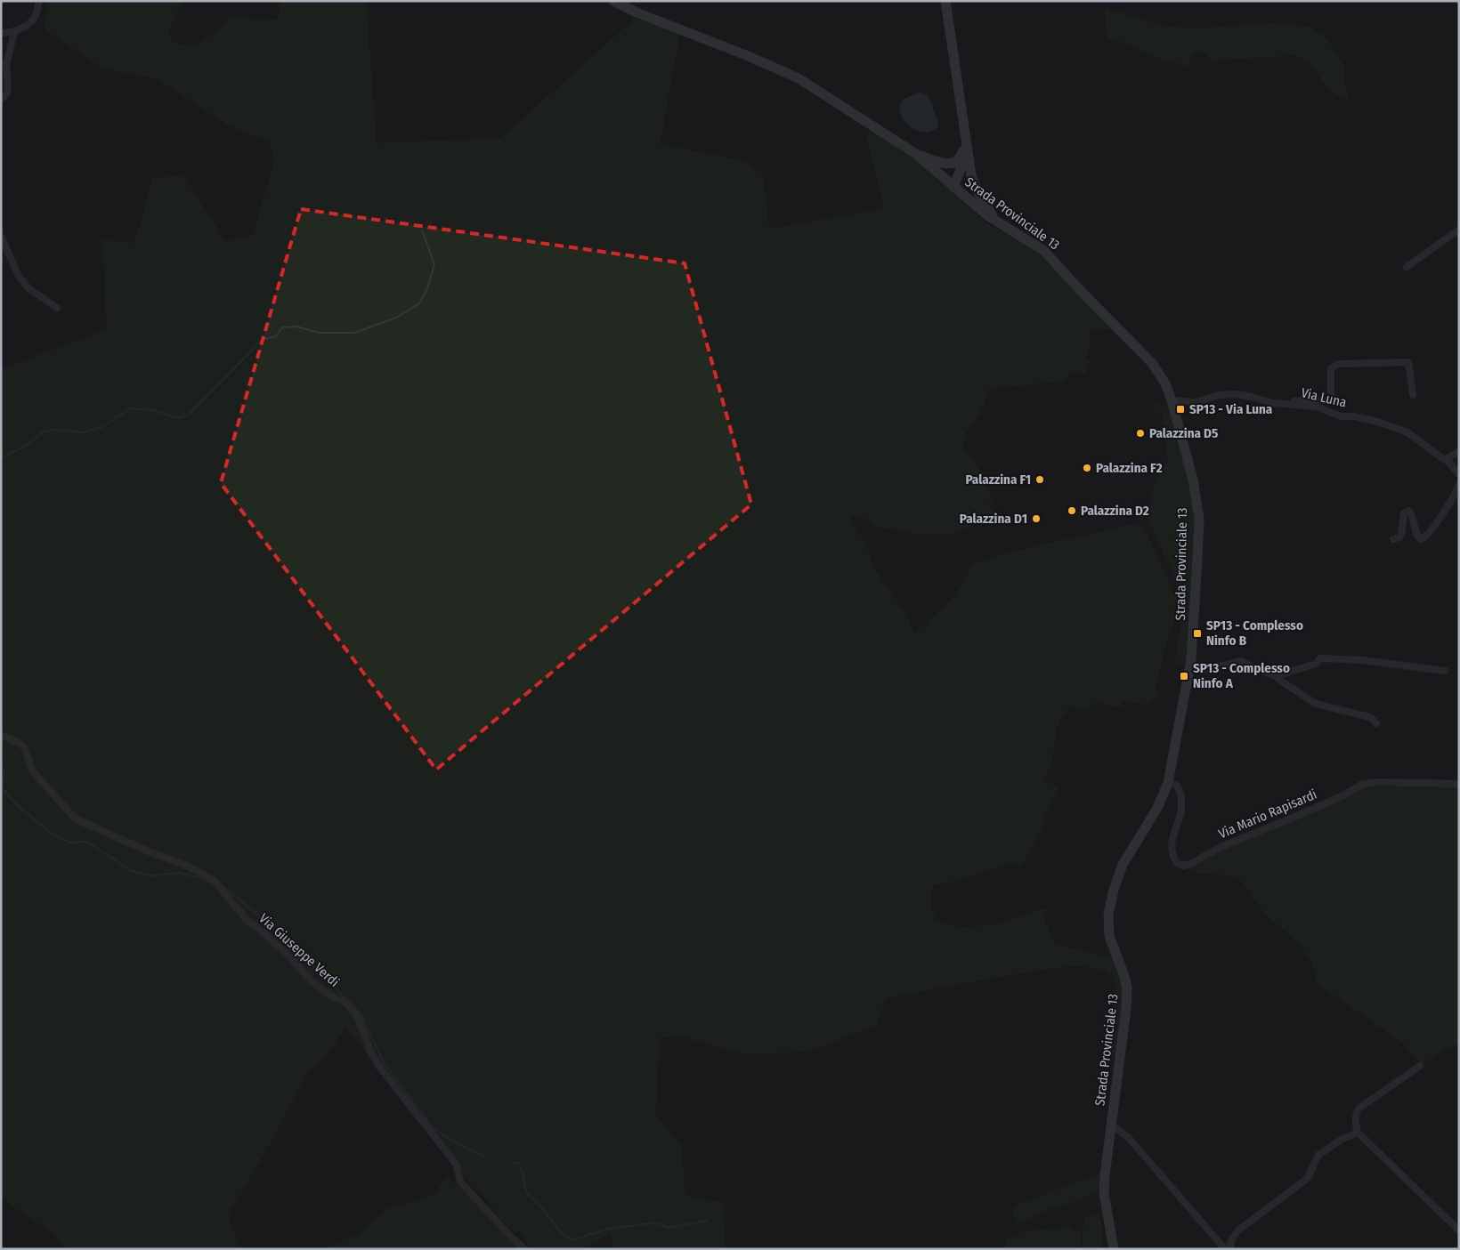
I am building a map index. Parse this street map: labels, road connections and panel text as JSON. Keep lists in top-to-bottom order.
{
  "streets": {
    "main road": ["Strada Provinciale 13"],
    "street": ["Via Luna", "Via Mario Rapisardi", "Via Giuseppe Verdi"]
  },
  "crossings": [
    ["Strada Provinciale 13", "Via Luna"],
    ["Strada Provinciale 13", "Via Mario Rapisardi"]
  ],
  "places": {
    "transit": ["SP13 - Via Luna", "SP13 - Complesso Ninfo B", "SP13 - Complesso Ninfo A"],
    "other": [
      "Palazzina D5",
      "Palazzina F2",
      "Palazzina F1",
      "Palazzina D2",
      "Palazzina D1"
    ]
  }
}
